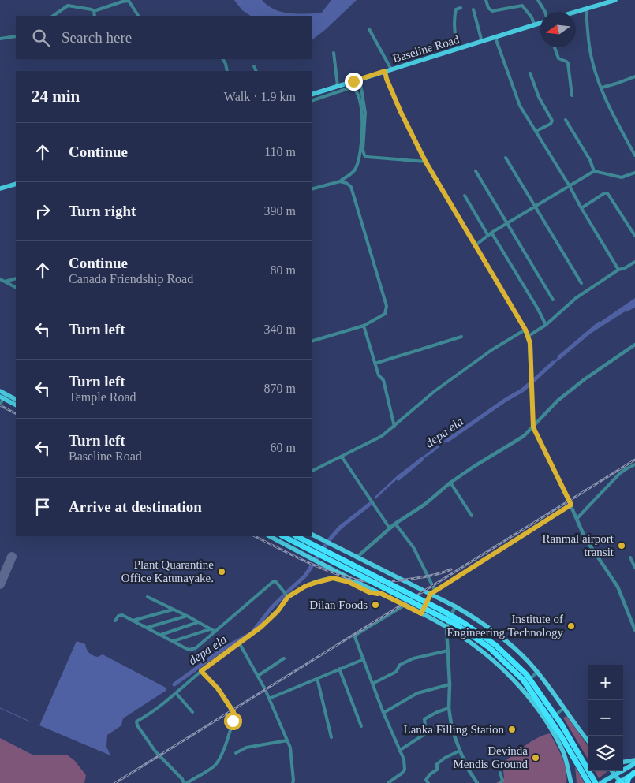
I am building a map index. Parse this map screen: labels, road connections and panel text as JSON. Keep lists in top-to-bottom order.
{
  "streets": {
    "main road": ["Baseline Road"]
  },
  "water": ["depa ela"],
  "places": [
    "Ranmal airport transit",
    "Plant Quarantine Office Katunayake.",
    "Dilan Foods",
    "Institute of Engineering Technology",
    "Lanka Filling Station",
    "Devinda Mendis Ground"
  ],
  "north": "left",
  "page": {
    "search": "Search here",
    "heading": ["24 min", "Walk · 1.9 km"],
    "list": [
      ["Continue", "110 m"],
      ["Turn right", "390 m"],
      ["Continue", "Canada Friendship Road", "80 m"],
      ["Turn left", "340 m"],
      ["Turn left", "Temple Road", "870 m"],
      ["Turn left", "Baseline Road", "60 m"],
      "Arrive at destination"
    ],
    "map_buttons": ["+", "−"]
  }
}
